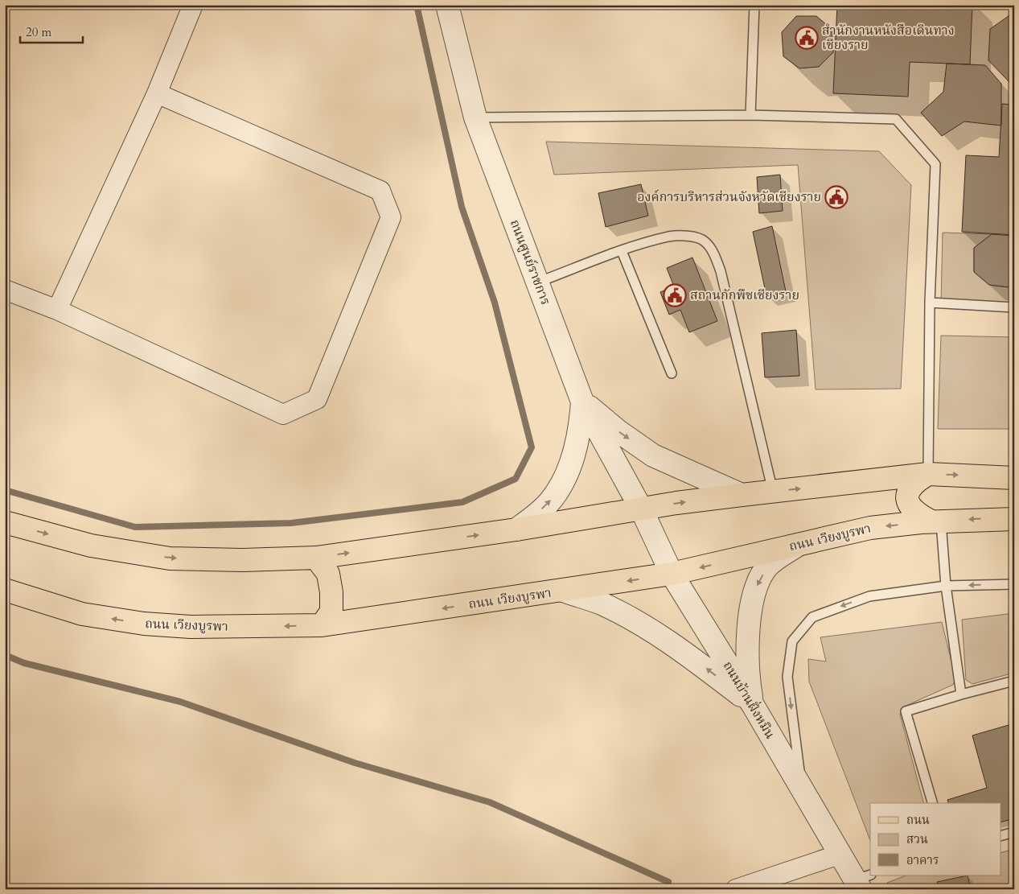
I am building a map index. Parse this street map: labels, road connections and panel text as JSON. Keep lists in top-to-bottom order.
{
  "streets": {
    "main road": ["ถนน เวียงบูรพา"],
    "street": ["ถนนศูนย์ราชการ", "ถนนบ้านฝั่งหมิน"]
  },
  "crossings": [
    ["ถนนศูนย์ราชการ", "ถนนบ้านฝั่งหมิน"],
    ["ถนน เวียงบูรพา", "ถนนบ้านฝั่งหมิน"]
  ],
  "places": {
    "public building": ["สำนักงานหนังสือเดินทาง เชียงราย", "องค์การบริหารส่วนจังหวัดเชียงราย", "สถานกักพืชเชียงราย"]
  },
  "legend": ["ถนน", "สวน", "อาคาร"],
  "scale_bar": "20 m"
}
